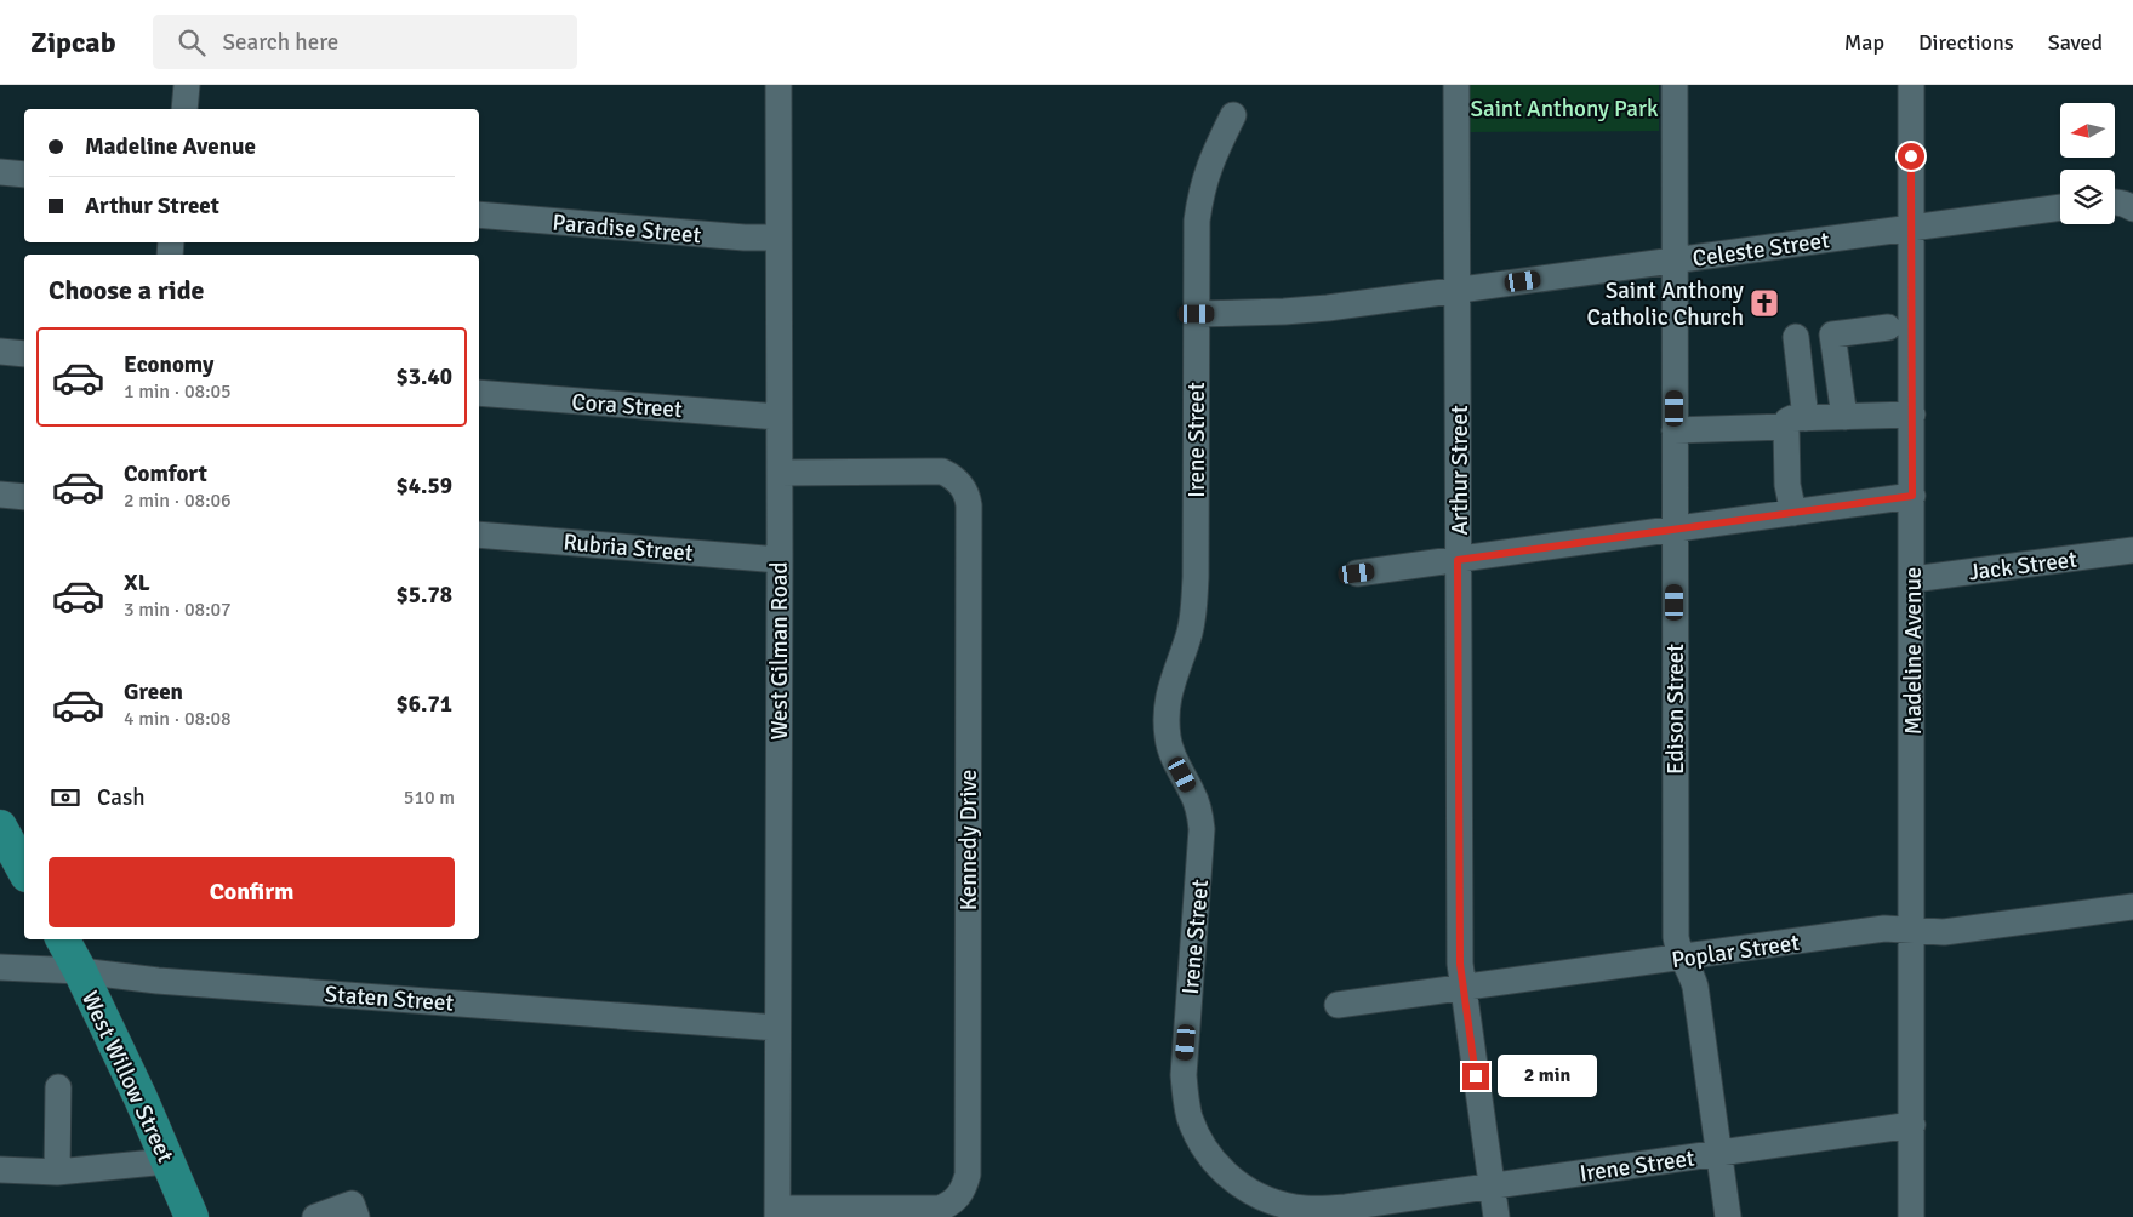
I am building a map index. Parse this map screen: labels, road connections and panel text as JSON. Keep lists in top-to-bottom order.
{
  "streets": {
    "main road": ["West Willow Street"],
    "street": [
      "Paradise Street",
      "Celeste Street",
      "Cora Street",
      "Irene Street",
      "Arthur Street",
      "Rubria Street",
      "Jack Street",
      "West Gilman Road",
      "Madeline Avenue",
      "Edison Street",
      "Kennedy Drive",
      "Poplar Street",
      "Staten Street"
    ]
  },
  "crossings": [
    ["Paradise Street", "West Gilman Road"],
    ["Celeste Street", "Irene Street"],
    ["Celeste Street", "Arthur Street"],
    ["Celeste Street", "Madeline Avenue"],
    ["Celeste Street", "Edison Street"],
    ["Cora Street", "West Gilman Road"],
    ["Irene Street", "Arthur Street"],
    ["Irene Street", "Madeline Avenue"],
    ["Irene Street", "Edison Street"],
    ["Arthur Street", "Poplar Street"],
    ["Rubria Street", "West Gilman Road"],
    ["Jack Street", "Madeline Avenue"],
    ["West Gilman Road", "Kennedy Drive"],
    ["West Gilman Road", "Staten Street"],
    ["Madeline Avenue", "Poplar Street"],
    ["Edison Street", "Poplar Street"],
    ["Staten Street", "West Willow Street"]
  ],
  "parks": ["Saint Anthony Park"],
  "places": {
    "church": ["Saint Anthony Catholic Church"]
  },
  "north": "left",
  "page": {
    "header": "Zipcab",
    "search": "Search here",
    "nav": ["Map", "Directions", "Saved"],
    "banner": ["Madeline Avenue", "Arthur Street"],
    "heading": "Choose a ride",
    "list": [
      {
        "name": "Economy",
        "note": "1 min · 08:05",
        "value": "$3.40"
      },
      {
        "name": "Comfort",
        "note": "2 min · 08:06",
        "value": "$4.59"
      },
      {
        "name": "XL",
        "note": "3 min · 08:07",
        "value": "$5.78"
      },
      {
        "name": "Green",
        "note": "4 min · 08:08",
        "value": "$6.71"
      }
    ],
    "pay": ["Cash", "510 m"],
    "buttons": "Confirm",
    "bubble": "2 min"
  }
}
